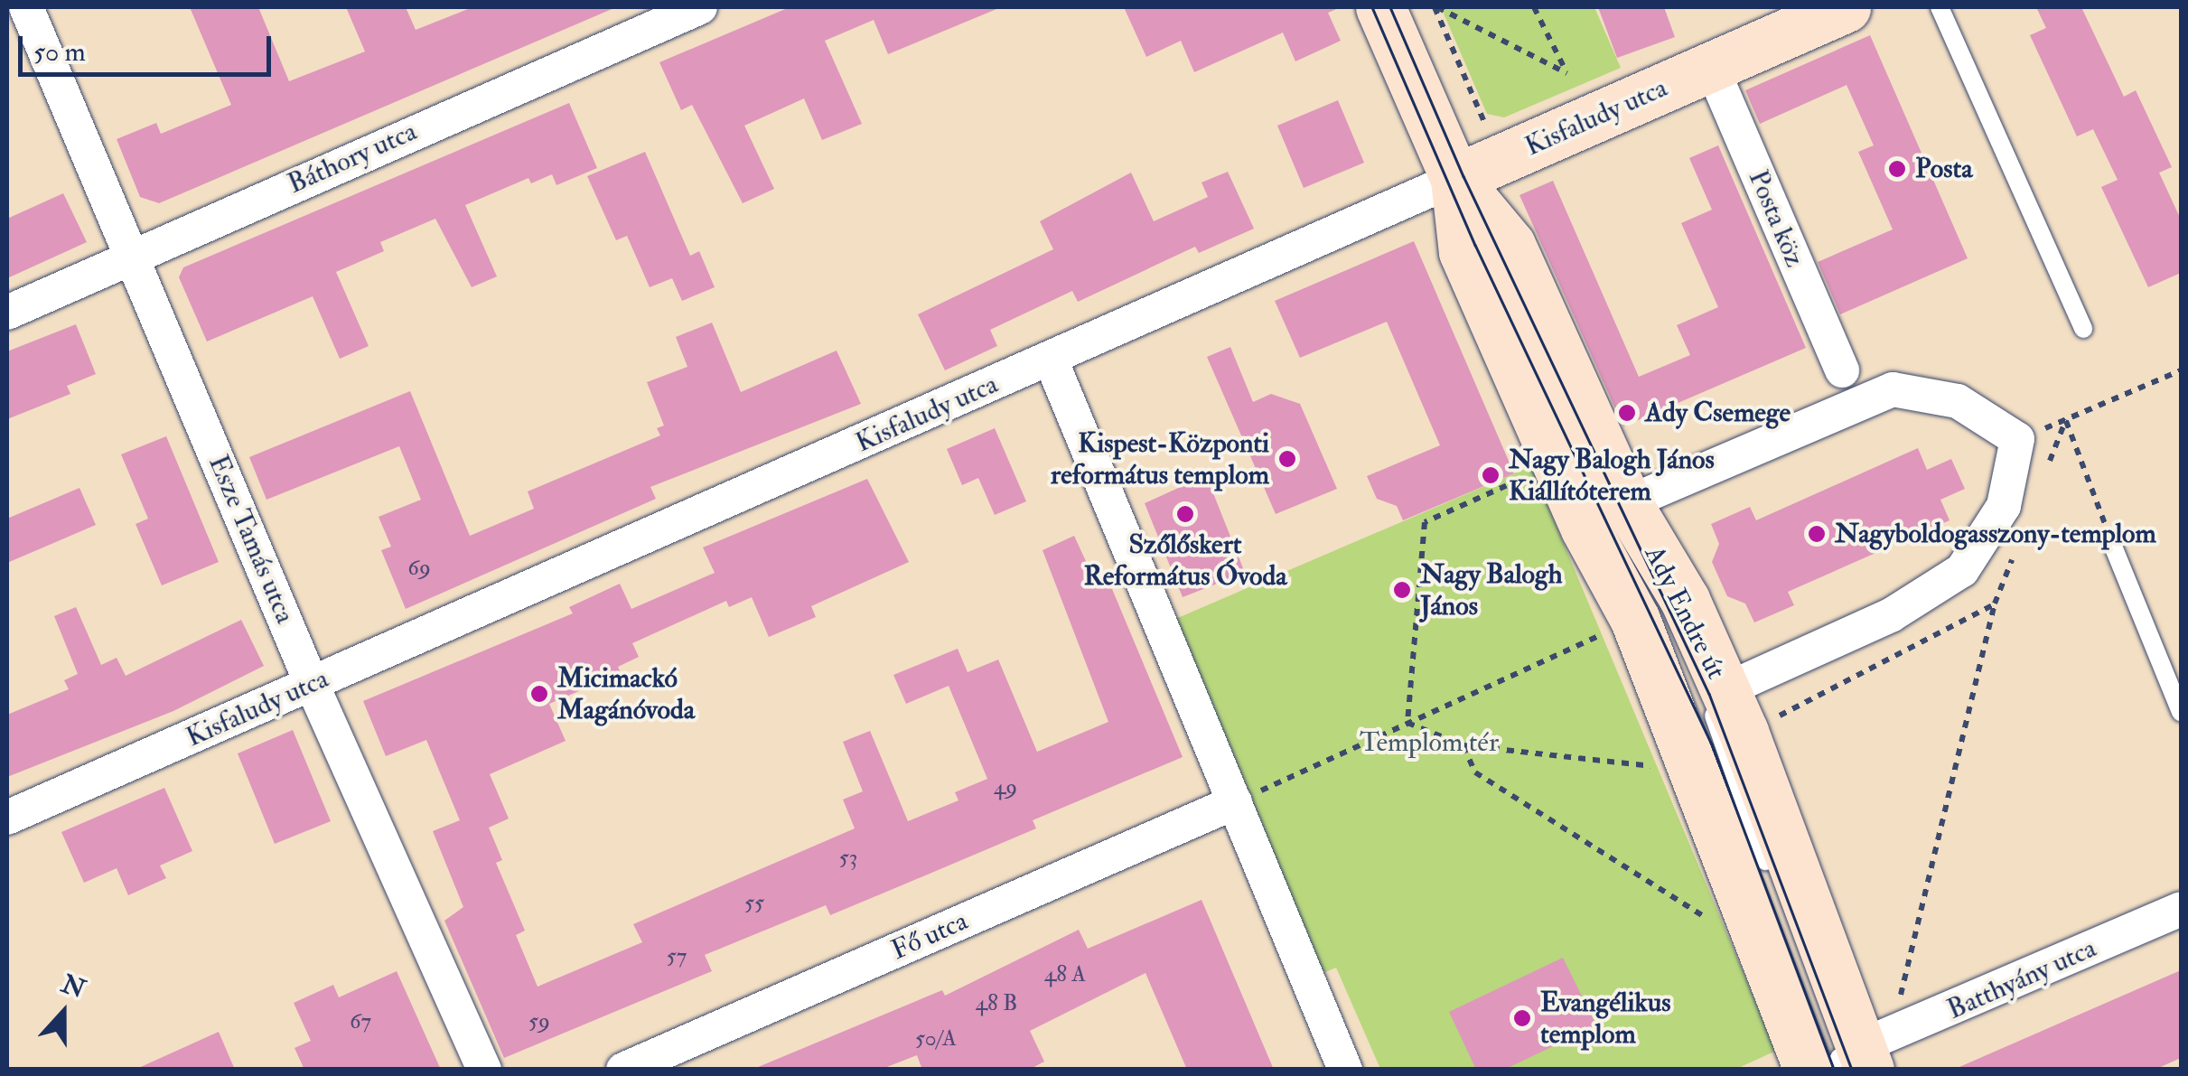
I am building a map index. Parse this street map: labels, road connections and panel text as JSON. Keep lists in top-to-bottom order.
{
  "streets": {
    "street": [
      "Kisfaludy utca",
      "Báthory utca",
      "Posta köz",
      "Esze Tamás utca",
      "Ady Endre út",
      "Fő utca",
      "Batthyány utca"
    ]
  },
  "crossings": [
    ["Kisfaludy utca", "Posta köz"],
    ["Kisfaludy utca", "Esze Tamás utca"],
    ["Kisfaludy utca", "Ady Endre út"],
    ["Báthory utca", "Esze Tamás utca"],
    ["Ady Endre út", "Batthyány utca"]
  ],
  "parks": ["Templom tér"],
  "places": [
    "Posta",
    "Ady Csemege",
    "Kispest-Központi református templom",
    "Nagy Balogh János Kiállítóterem",
    "Szőlőskert Református Óvoda",
    "Nagyboldogasszony-templom",
    "Nagy Balogh János",
    "Micimackó Magánóvoda",
    "Evangélikus templom"
  ],
  "house_numbers": [
    "69",
    "49",
    "53",
    "55",
    "57",
    "48 A",
    "48 B",
    "67",
    "59",
    "50/A"
  ],
  "scale_bar": "50 m",
  "north": "top"
}
